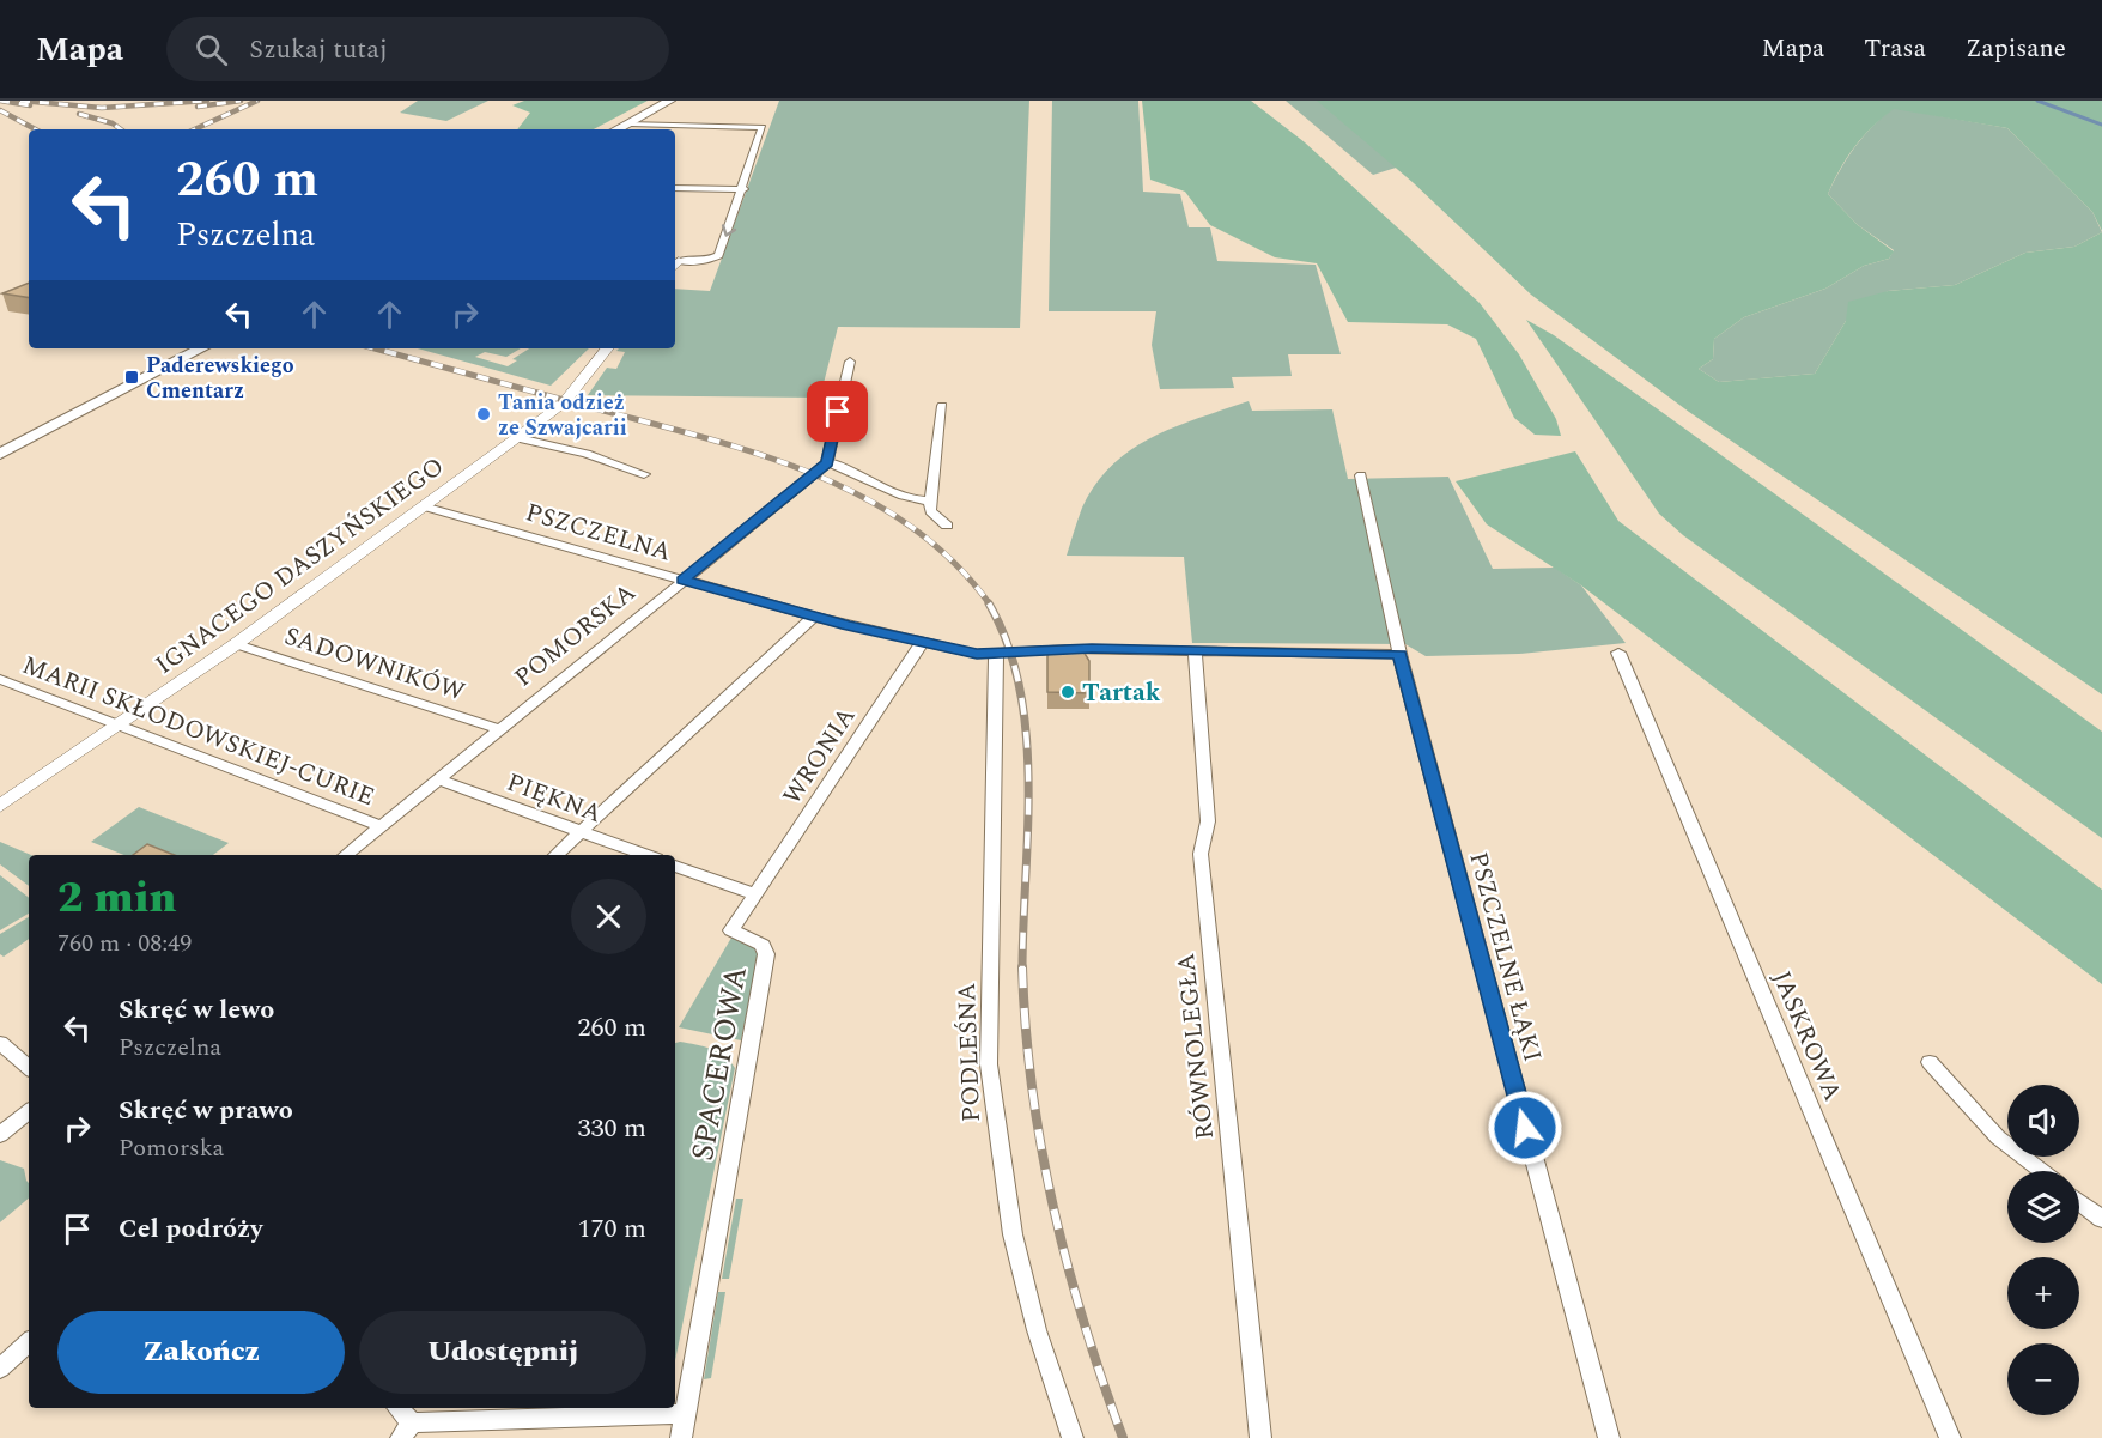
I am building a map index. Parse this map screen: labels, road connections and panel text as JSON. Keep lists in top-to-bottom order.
{
  "streets": {
    "street": [
      "PSZCZELNA",
      "IGNACEGO DASZYŃSKIEGO",
      "POMORSKA",
      "SADOWNIKÓW",
      "MARII SKŁODOWSKIEJ-CURIE",
      "WRONIA",
      "PIĘKNA",
      "PSZCZELNE ŁĄKI",
      "JASKROWA",
      "RÓWNOLEGŁA",
      "PODLEŚNA",
      "SPACEROWA"
    ]
  },
  "crossings": [
    ["PSZCZELNA", "IGNACEGO DASZYŃSKIEGO"],
    ["PSZCZELNA", "POMORSKA"],
    ["PSZCZELNA", "WRONIA"],
    ["PSZCZELNA", "PSZCZELNE ŁĄKI"],
    ["PSZCZELNA", "RÓWNOLEGŁA"],
    ["PSZCZELNA", "PODLEŚNA"],
    ["IGNACEGO DASZYŃSKIEGO", "SADOWNIKÓW"],
    ["IGNACEGO DASZYŃSKIEGO", "MARII SKŁODOWSKIEJ-CURIE"],
    ["POMORSKA", "SADOWNIKÓW"],
    ["POMORSKA", "MARII SKŁODOWSKIEJ-CURIE"],
    ["POMORSKA", "PIĘKNA"],
    ["WRONIA", "SPACEROWA"]
  ],
  "places": {
    "transit": ["Paderewskiego Cmentarz"],
    "other": ["Tania odzież ze Szwajcarii", "Tartak"]
  },
  "page": {
    "header": "Mapa",
    "search": "Szukaj tutaj",
    "nav": ["Mapa", "Trasa", "Zapisane"],
    "turn": ["260 m", "Pszczelna"],
    "heading": ["2 min", "760 m · 08:49"],
    "list": [
      {
        "name": "Skręć w lewo",
        "note": "Pszczelna",
        "value": "260 m"
      },
      {
        "name": "Skręć w prawo",
        "note": "Pomorska",
        "value": "330 m"
      },
      {
        "name": "Cel podróży",
        "value": "170 m"
      }
    ],
    "map_buttons": ["+", "−"],
    "buttons": ["Zakończ", "Udostępnij"]
  }
}
